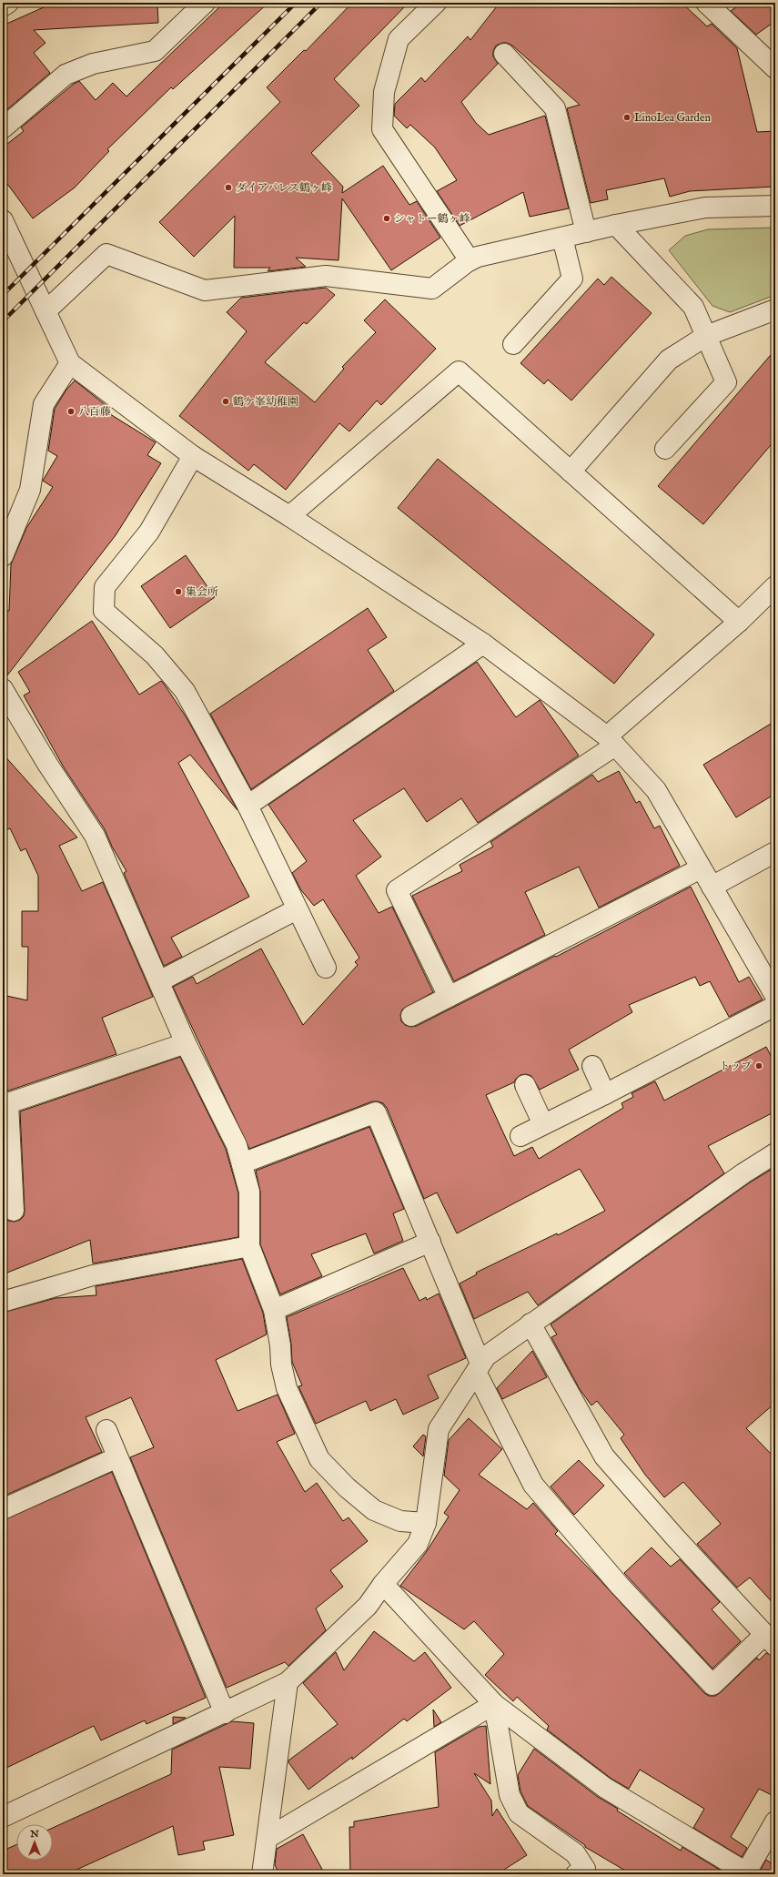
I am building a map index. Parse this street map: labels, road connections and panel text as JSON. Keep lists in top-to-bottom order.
{
  "places": [
    "LinoLea Garden",
    "ダイアパレス鶴ヶ峰",
    "シャトー鶴ヶ峰",
    "鶴ケ峯幼稚園",
    "八百藤",
    "集会所",
    "トップ"
  ],
  "north": "top"
}
